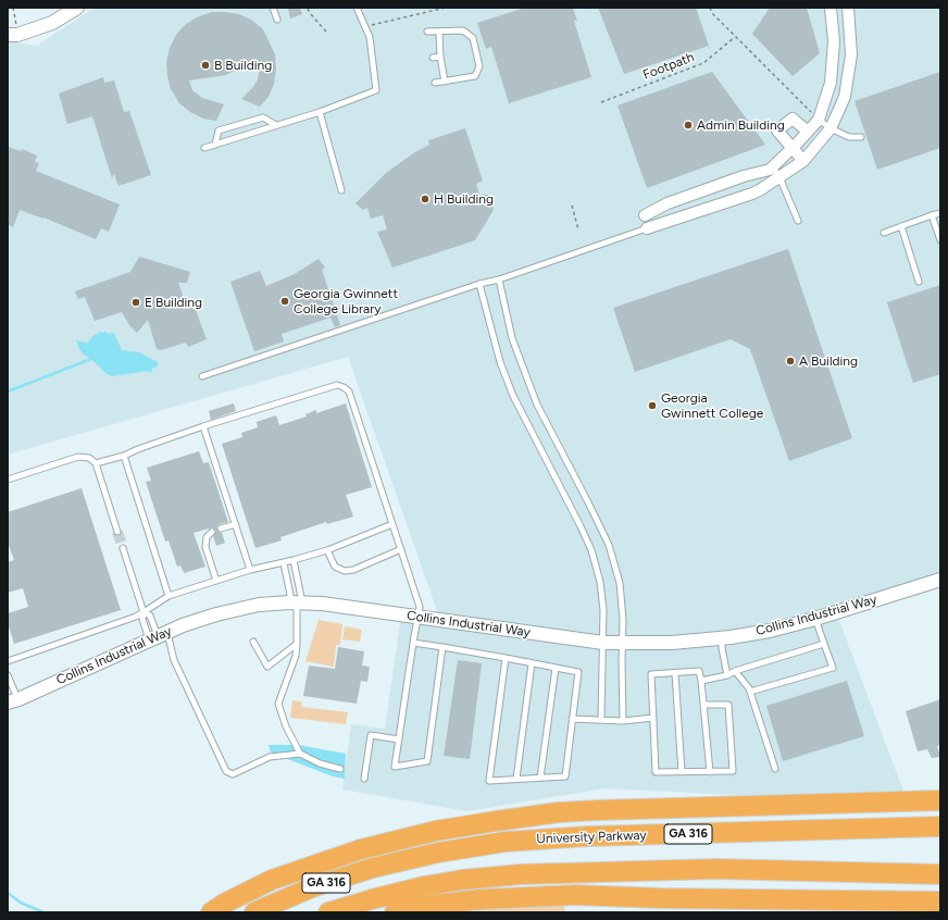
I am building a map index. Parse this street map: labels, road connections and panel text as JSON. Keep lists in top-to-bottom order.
{
  "streets": {
    "highway": ["GA 316", "University Parkway"],
    "street": ["Collins Industrial Way"],
    "path": ["Footpath"]
  },
  "places": [
    "B Building",
    "Admin Building",
    "H Building",
    "Georgia Gwinnett College Library",
    "E Building",
    "A Building",
    "Georgia Gwinnett College"
  ]
}
